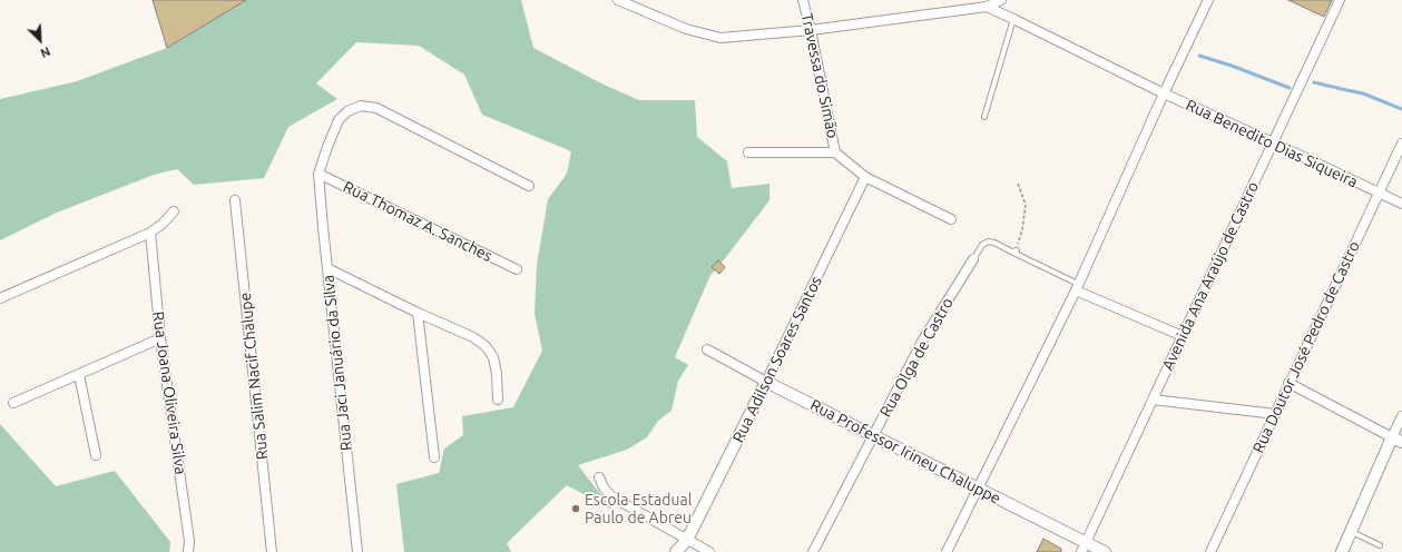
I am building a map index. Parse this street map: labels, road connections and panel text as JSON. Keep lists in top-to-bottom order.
{
  "streets": {
    "street": [
      "Travessa do Simão",
      "Rua Benedito Dias Siqueira",
      "Rua Thomaz A. Sanches",
      "Avenida Ana Araújo de Castro",
      "Rua Doutor José Pedro de Castro",
      "Rua Olga de Castro",
      "Rua Adilson Soares Santos",
      "Rua Jaci Januário da Silva",
      "Rua Salim Nacif Chalupe",
      "Rua Joana Oliveira Silva",
      "Rua Professor Irineu Chaluppe"
    ]
  },
  "crossings": [
    ["Rua Benedito Dias Siqueira", "Avenida Ana Araújo de Castro"],
    ["Rua Benedito Dias Siqueira", "Rua Doutor José Pedro de Castro"],
    ["Rua Thomaz A. Sanches", "Rua Jaci Januário da Silva"],
    ["Avenida Ana Araújo de Castro", "Rua Professor Irineu Chaluppe"],
    ["Rua Olga de Castro", "Rua Professor Irineu Chaluppe"],
    ["Rua Adilson Soares Santos", "Rua Professor Irineu Chaluppe"]
  ],
  "places": ["Escola Estadual Paulo de Abreu"],
  "north": "bottom right"
}
